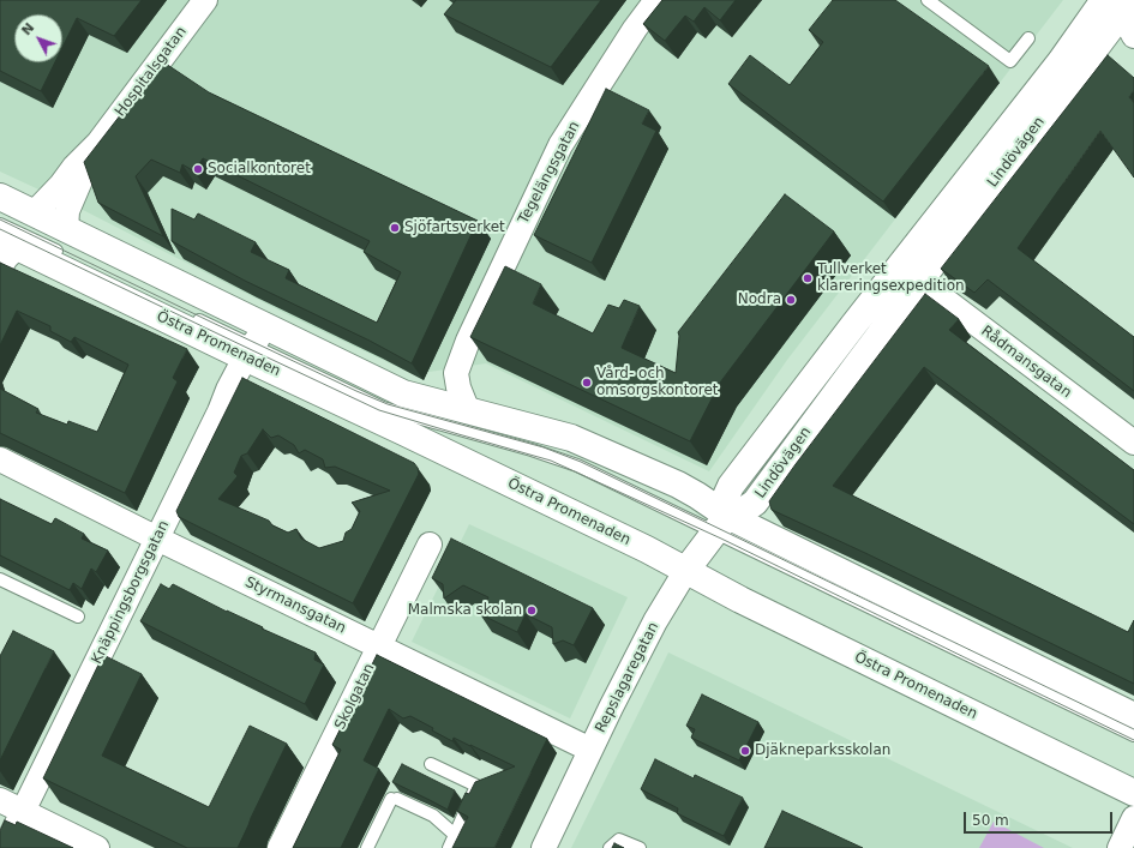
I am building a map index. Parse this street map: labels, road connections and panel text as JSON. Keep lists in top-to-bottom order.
{
  "streets": {
    "main road": ["Lindövägen", "Östra Promenaden", "Repslagaregatan"],
    "street": [
      "Hospitalsgatan",
      "Tegelängsgatan",
      "Rådmansgatan",
      "Knäppingsborgsgatan",
      "Styrmansgatan",
      "Skolgatan"
    ]
  },
  "crossings": [
    ["Hospitalsgatan", "Östra Promenaden"],
    ["Lindövägen", "Östra Promenaden"],
    ["Lindövägen", "Rådmansgatan"],
    ["Lindövägen", "Repslagaregatan"],
    ["Tegelängsgatan", "Östra Promenaden"],
    ["Östra Promenaden", "Knäppingsborgsgatan"],
    ["Östra Promenaden", "Repslagaregatan"],
    ["Knäppingsborgsgatan", "Styrmansgatan"],
    ["Styrmansgatan", "Repslagaregatan"],
    ["Styrmansgatan", "Skolgatan"]
  ],
  "places": [
    "Socialkontoret",
    "Sjöfartsverket",
    "Tullverket klareringsexpedition",
    "Nodra",
    "Vård- och omsorgskontoret",
    "Malmska skolan",
    "Djäkneparksskolan"
  ],
  "scale_bar": "50 m",
  "north": "top left"
}
